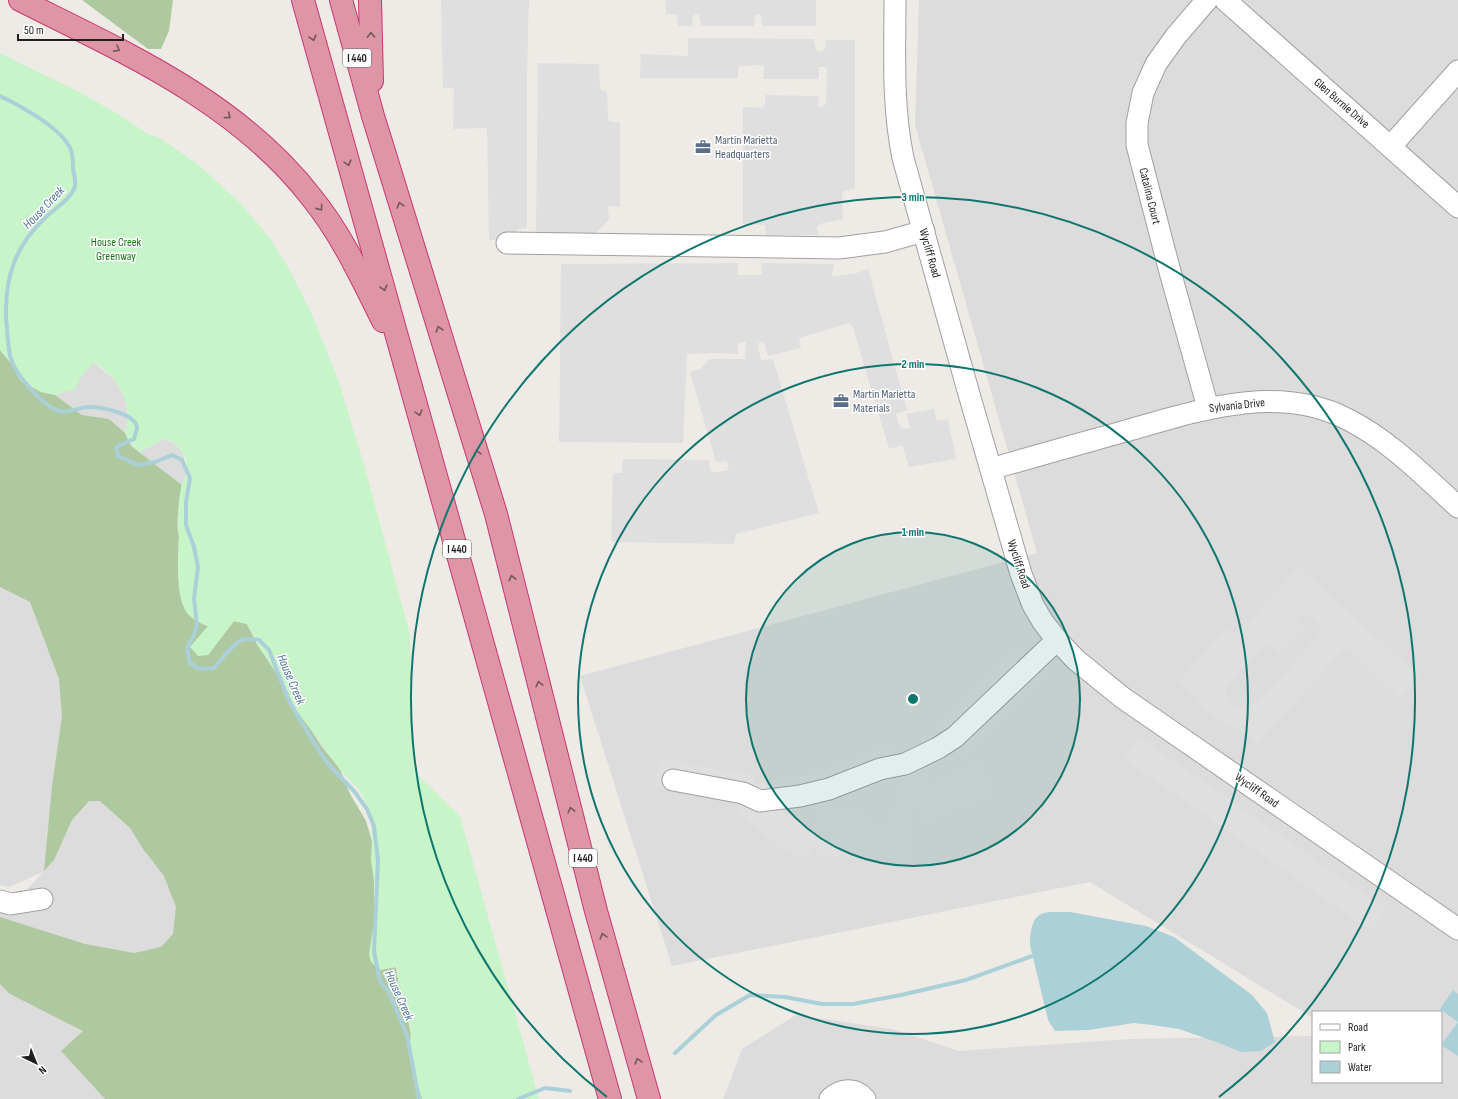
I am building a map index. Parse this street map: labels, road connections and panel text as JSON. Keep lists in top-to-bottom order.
{
  "streets": {
    "highway": ["I 440"],
    "street": [
      "Glen Burnie Drive",
      "Catalina Court",
      "Wycliff Road",
      "Sylvania Drive"
    ]
  },
  "crossings": [
    ["Catalina Court", "Sylvania Drive"],
    ["Wycliff Road", "Sylvania Drive"]
  ],
  "water": ["House Creek"],
  "parks": ["House Creek Greenway"],
  "places": {
    "office": ["Martin Marietta Headquarters", "Martin Marietta Materials"]
  },
  "legend": ["Road", "Park", "Water"],
  "scale_bar": "50 m",
  "north": "bottom right",
  "rings": ["3 min", "2 min", "1 min"]
}
